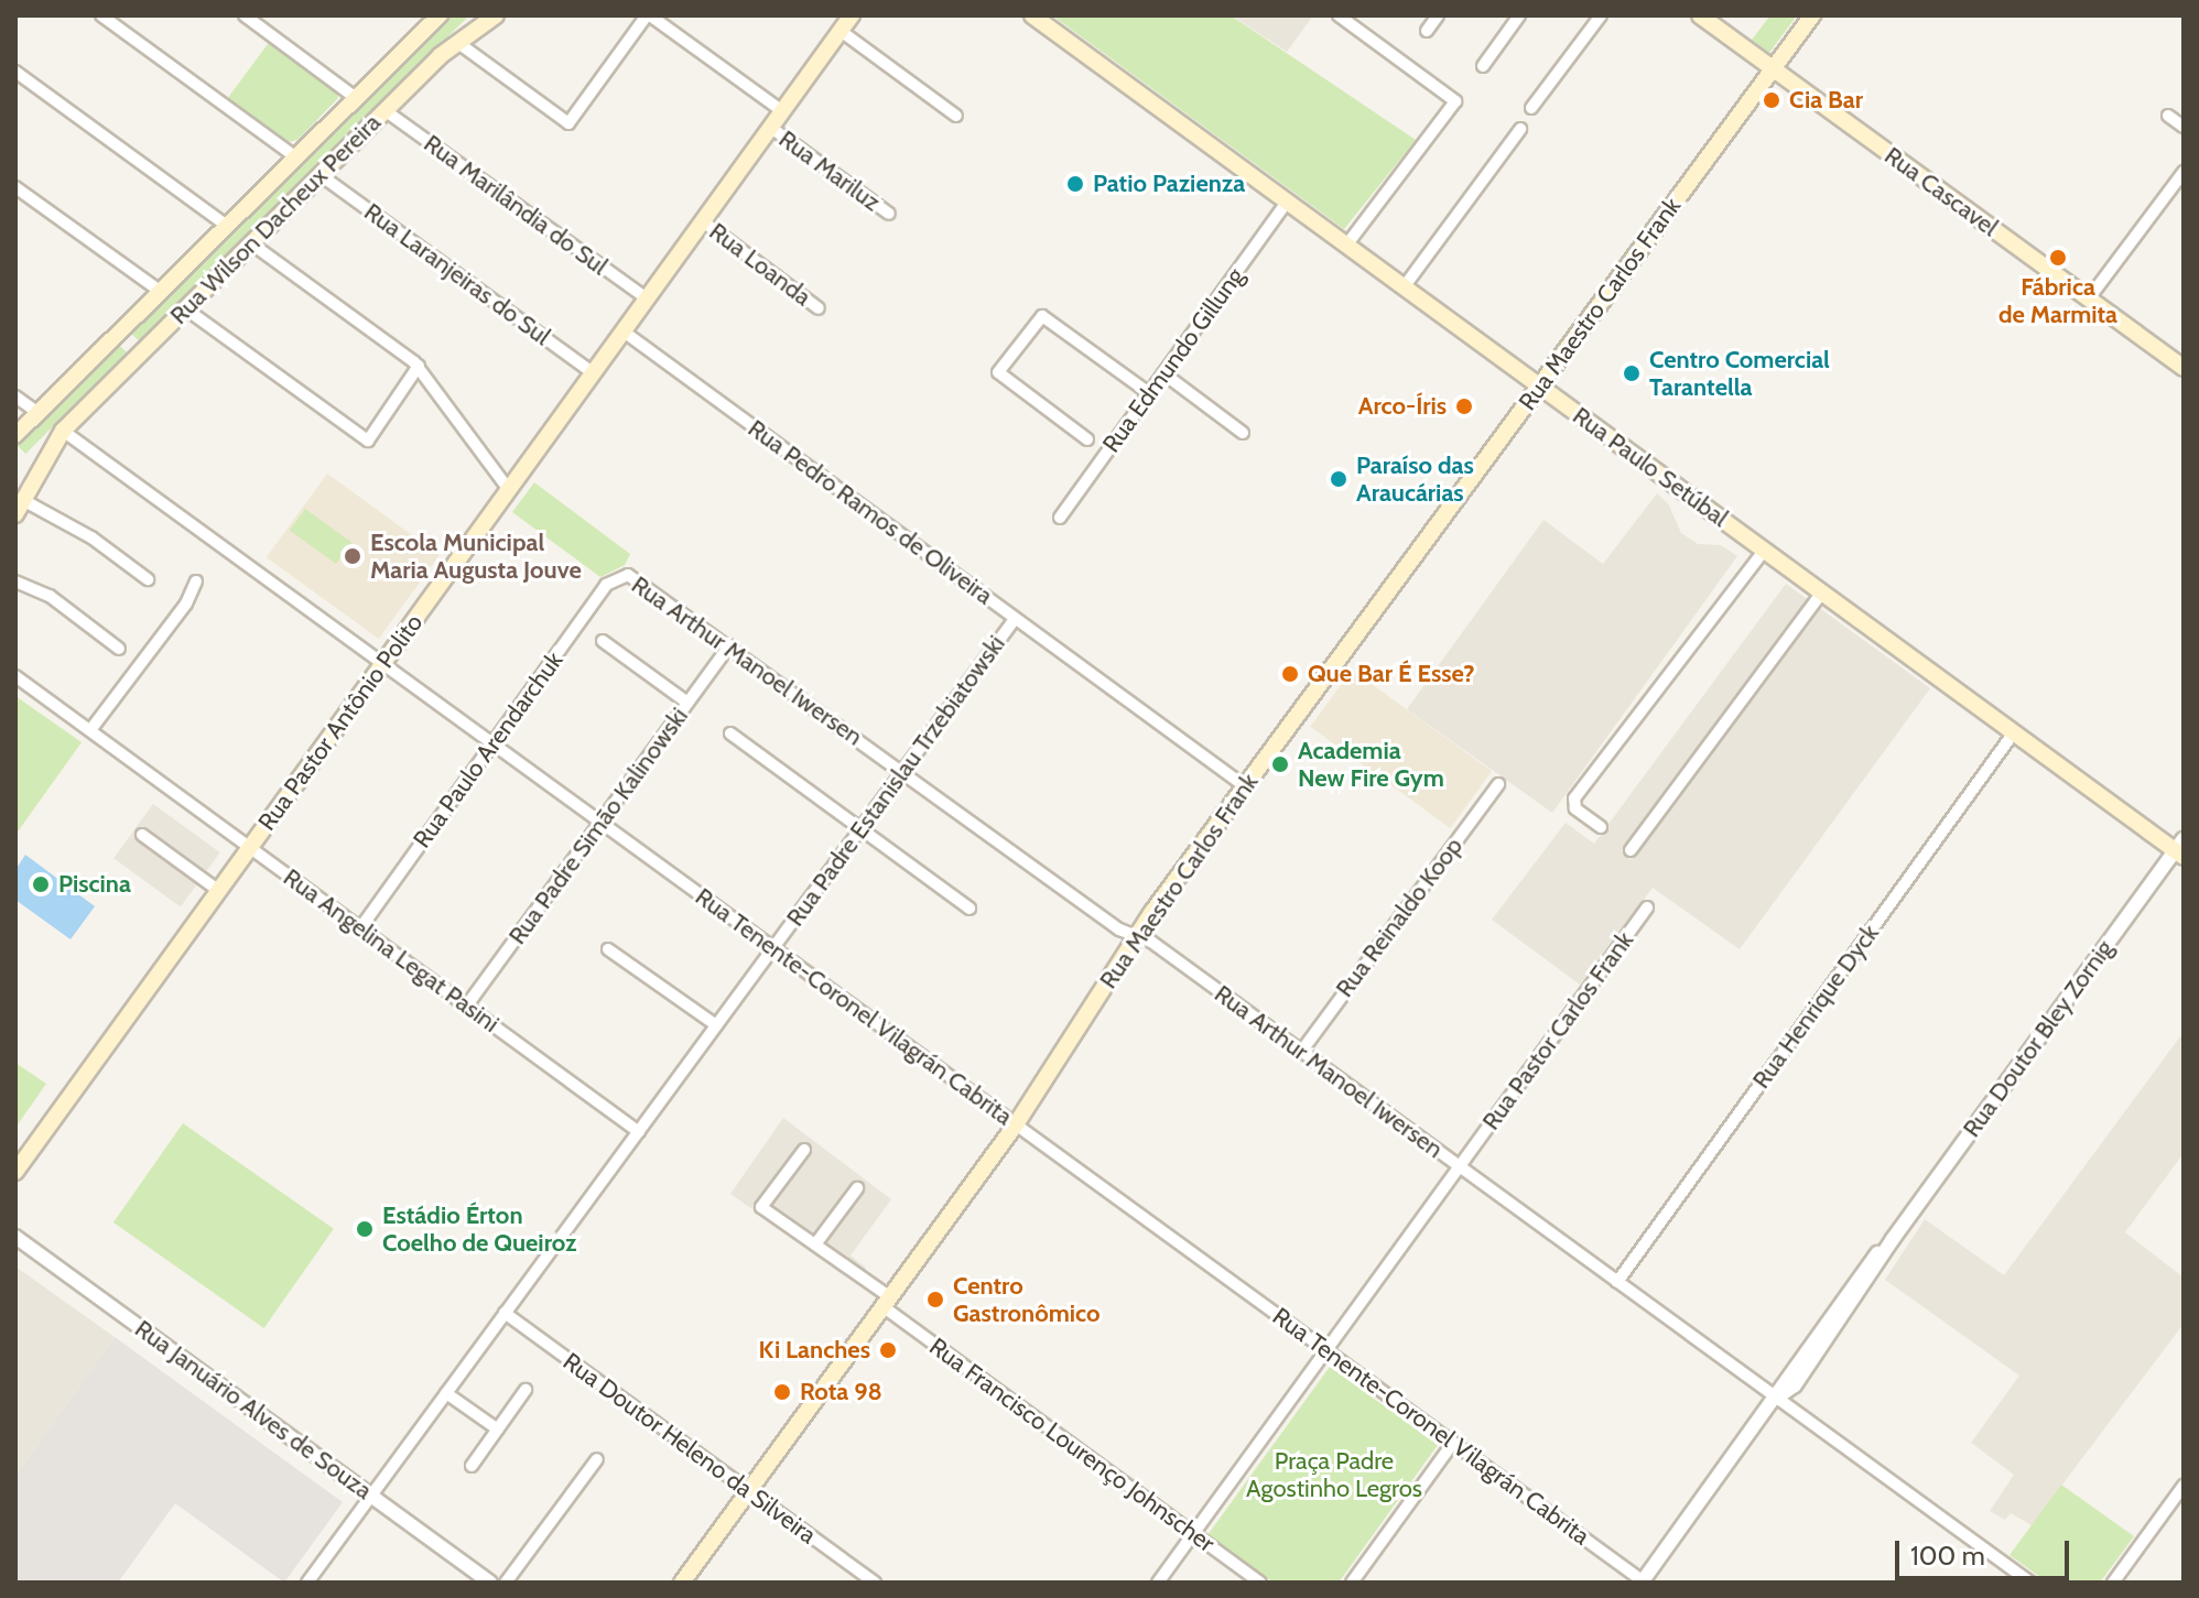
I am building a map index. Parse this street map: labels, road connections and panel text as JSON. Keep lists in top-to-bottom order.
{
  "streets": {
    "main road": [
      "Rua Cascavel",
      "Rua Wilson Dacheux Pereira",
      "Rua Maestro Carlos Frank",
      "Rua Paulo Setúbal",
      "Rua Pastor Antônio Polito"
    ],
    "street": [
      "Rua Mariluz",
      "Rua Marilândia do Sul",
      "Rua Loanda",
      "Rua Laranjeiras do Sul",
      "Rua Edmundo Gillung",
      "Rua Pedro Ramos de Oliveira",
      "Rua Arthur Manoel Iwersen",
      "Rua Paulo Arendarchuk",
      "Rua Padre Estanislau Trzebiatowski",
      "Rua Padre Simão Kalinowski",
      "Rua Reinaldo Koop",
      "Rua Angelina Legat Pasini",
      "Rua Tenente-Coronel Vilagrán Cabrita",
      "Rua Henrique Dyck",
      "Rua Pastor Carlos Frank",
      "Rua Doutor Bley Zornig",
      "Rua Januário Alves de Souza",
      "Rua Francisco Lourenço Johnscher",
      "Rua Doutor Heleno da Silveira"
    ]
  },
  "crossings": [
    ["Rua Mariluz", "Rua Pastor Antônio Polito"],
    ["Rua Cascavel", "Rua Maestro Carlos Frank"],
    ["Rua Marilândia do Sul", "Rua Wilson Dacheux Pereira"],
    ["Rua Marilândia do Sul", "Rua Pastor Antônio Polito"],
    ["Rua Wilson Dacheux Pereira", "Rua Laranjeiras do Sul"],
    ["Rua Wilson Dacheux Pereira", "Rua Tenente-Coronel Vilagrán Cabrita"],
    ["Rua Loanda", "Rua Pastor Antônio Polito"],
    ["Rua Laranjeiras do Sul", "Rua Pastor Antônio Polito"],
    ["Rua Maestro Carlos Frank", "Rua Paulo Setúbal"],
    ["Rua Maestro Carlos Frank", "Rua Pedro Ramos de Oliveira"],
    ["Rua Maestro Carlos Frank", "Rua Arthur Manoel Iwersen"],
    ["Rua Maestro Carlos Frank", "Rua Tenente-Coronel Vilagrán Cabrita"],
    ["Rua Maestro Carlos Frank", "Rua Francisco Lourenço Johnscher"],
    ["Rua Maestro Carlos Frank", "Rua Doutor Heleno da Silveira"],
    ["Rua Edmundo Gillung", "Rua Paulo Setúbal"],
    ["Rua Paulo Setúbal", "Rua Henrique Dyck"],
    ["Rua Paulo Setúbal", "Rua Doutor Bley Zornig"],
    ["Rua Pedro Ramos de Oliveira", "Rua Pastor Antônio Polito"],
    ["Rua Pedro Ramos de Oliveira", "Rua Padre Estanislau Trzebiatowski"],
    ["Rua Arthur Manoel Iwersen", "Rua Paulo Arendarchuk"],
    ["Rua Arthur Manoel Iwersen", "Rua Padre Estanislau Trzebiatowski"],
    ["Rua Arthur Manoel Iwersen", "Rua Padre Simão Kalinowski"],
    ["Rua Arthur Manoel Iwersen", "Rua Reinaldo Koop"],
    ["Rua Arthur Manoel Iwersen", "Rua Henrique Dyck"],
    ["Rua Arthur Manoel Iwersen", "Rua Pastor Carlos Frank"],
    ["Rua Arthur Manoel Iwersen", "Rua Doutor Bley Zornig"],
    ["Rua Pastor Antônio Polito", "Rua Angelina Legat Pasini"],
    ["Rua Pastor Antônio Polito", "Rua Tenente-Coronel Vilagrán Cabrita"],
    ["Rua Paulo Arendarchuk", "Rua Angelina Legat Pasini"],
    ["Rua Paulo Arendarchuk", "Rua Tenente-Coronel Vilagrán Cabrita"],
    ["Rua Padre Estanislau Trzebiatowski", "Rua Angelina Legat Pasini"],
    ["Rua Padre Estanislau Trzebiatowski", "Rua Tenente-Coronel Vilagrán Cabrita"],
    ["Rua Padre Estanislau Trzebiatowski", "Rua Januário Alves de Souza"],
    ["Rua Padre Estanislau Trzebiatowski", "Rua Doutor Heleno da Silveira"],
    ["Rua Padre Simão Kalinowski", "Rua Angelina Legat Pasini"],
    ["Rua Padre Simão Kalinowski", "Rua Tenente-Coronel Vilagrán Cabrita"],
    ["Rua Tenente-Coronel Vilagrán Cabrita", "Rua Pastor Carlos Frank"],
    ["Rua Tenente-Coronel Vilagrán Cabrita", "Rua Doutor Bley Zornig"],
    ["Rua Pastor Carlos Frank", "Rua Francisco Lourenço Johnscher"]
  ],
  "parks": ["Praça Padre Agostinho Legros"],
  "places": [
    "Cia Bar",
    "Patio Pazienza",
    "Fábrica de Marmita",
    "Centro Comercial Tarantella",
    "Arco-Íris",
    "Paraíso das Araucárias",
    "Escola Municipal Maria Augusta Jouve",
    "Que Bar É Esse?",
    "Academia New Fire Gym",
    "Piscina",
    "Estádio Érton Coelho de Queiroz",
    "Centro Gastronômico",
    "Ki Lanches",
    "Rota 98"
  ],
  "scale_bar": "100 m"
}
